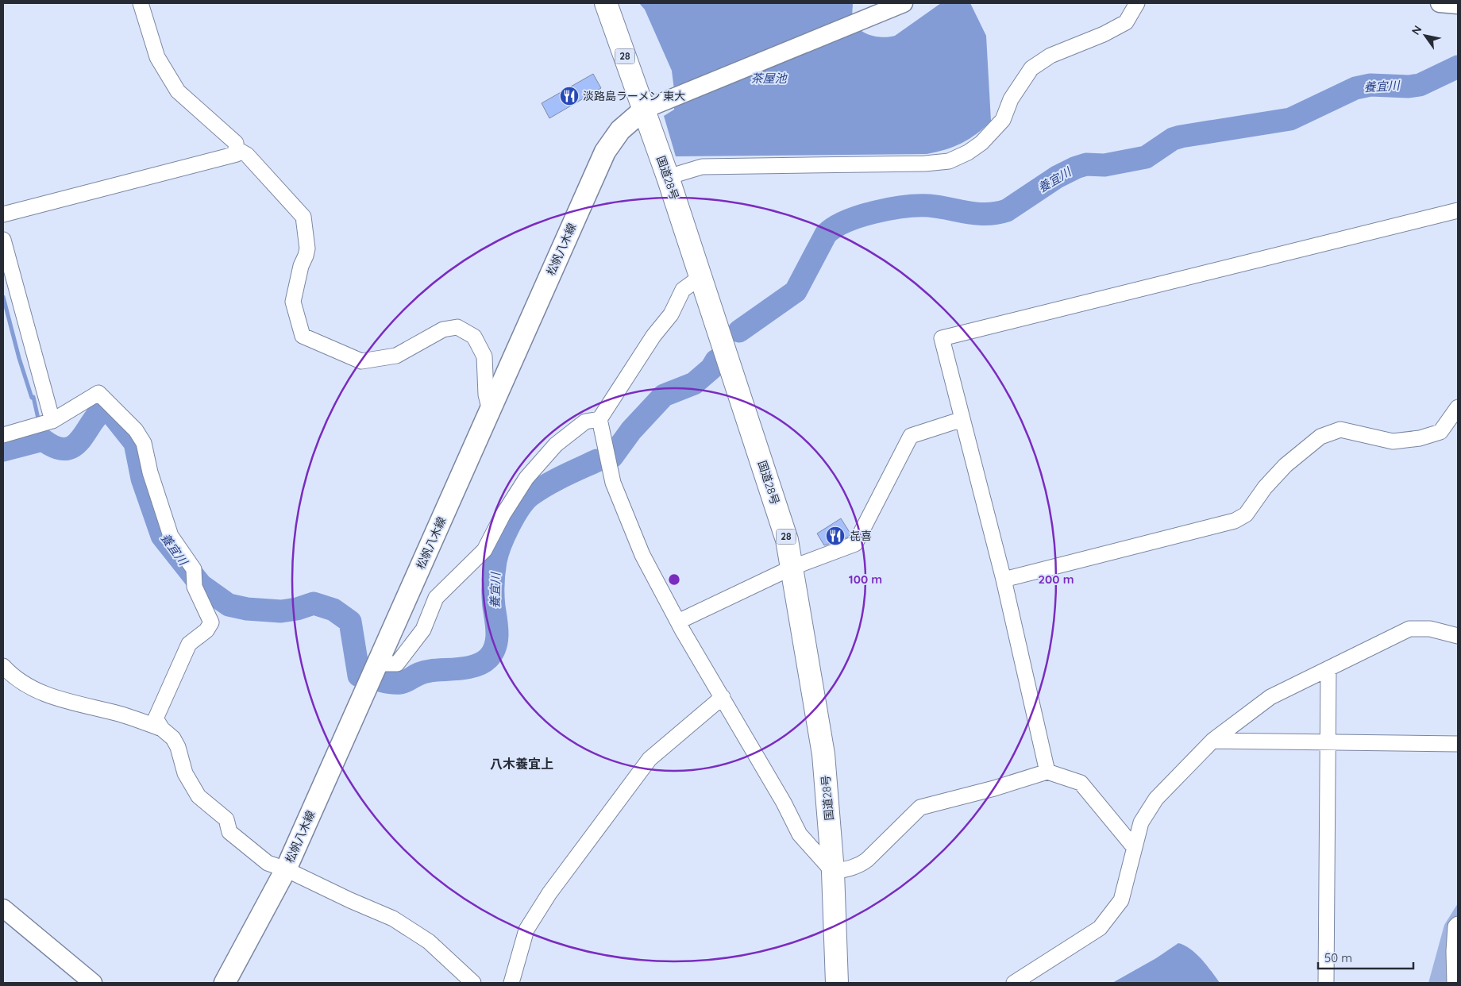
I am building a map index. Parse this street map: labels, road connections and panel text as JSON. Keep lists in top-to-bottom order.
{
  "streets": {
    "highway": ["28", "国道28号"],
    "main road": ["松帆八木線"]
  },
  "crossings": [
    ["国道28号", "松帆八木線"]
  ],
  "districts": ["八木養宜上"],
  "water": ["茶屋池", "養宜川"],
  "places": {
    "restaurant": ["淡路島ラーメン 東大", "㐂喜"]
  },
  "scale_bar": "50 m",
  "north": "top left",
  "rings": ["100 m", "200 m"]
}
